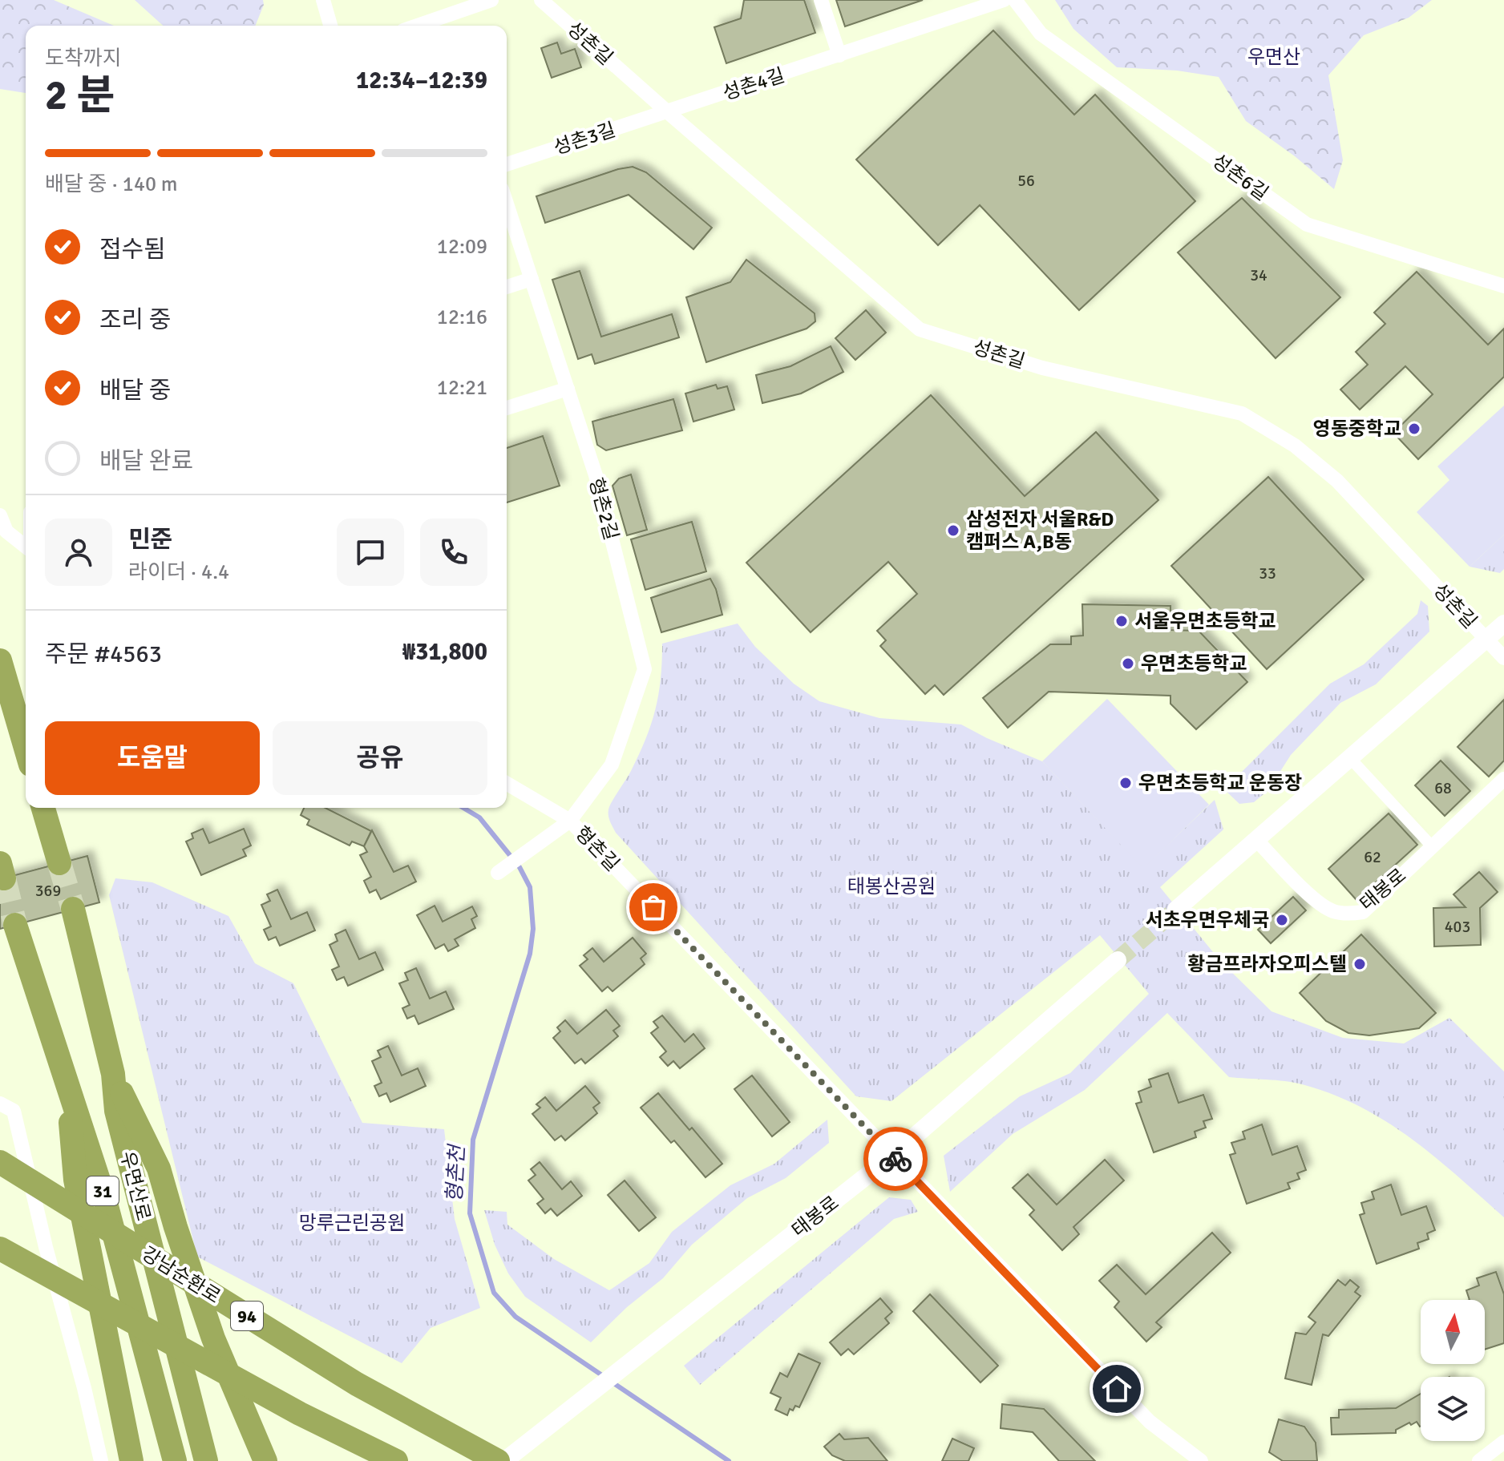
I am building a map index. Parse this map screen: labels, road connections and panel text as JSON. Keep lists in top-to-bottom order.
{
  "streets": {
    "highway": [
      "우면산로",
      "31",
      "강남순환로",
      "94"
    ],
    "street": [
      "성촌길",
      "성촌4길",
      "성촌3길",
      "성촌6길",
      "형촌2길",
      "형촌길",
      "태봉로"
    ]
  },
  "crossings": [
    ["성촌길", "성촌4길"],
    ["성촌길", "성촌3길"],
    ["성촌4길", "성촌3길"],
    ["형촌2길", "형촌길"],
    ["형촌길", "태봉로"]
  ],
  "water": ["형촌천"],
  "parks": ["우면산", "태봉산공원", "망루근린공원"],
  "places": [
    "영동중학교",
    "삼성전자 서울R&D 캠퍼스 A,B동",
    "서울우면초등학교",
    "우면초등학교",
    "우면초등학교 운동장",
    "서초우면우체국",
    "황금프라자오피스텔"
  ],
  "house_numbers": [
    "56",
    "34",
    "33",
    "68",
    "62",
    "369",
    "403"
  ],
  "north": "top",
  "page": {
    "heading": ["2 분", "도착까지", "12:34–12:39"],
    "panel": [
      "민준",
      "라이더 · 4.4",
      "주문 #4563",
      "₩31,800"
    ],
    "bar": "배달 중 · 140 m",
    "list": [
      ["접수됨", "12:09"],
      ["조리 중", "12:16"],
      ["배달 중", "12:21"],
      "배달 완료"
    ],
    "buttons": ["도움말", "공유"]
  }
}
